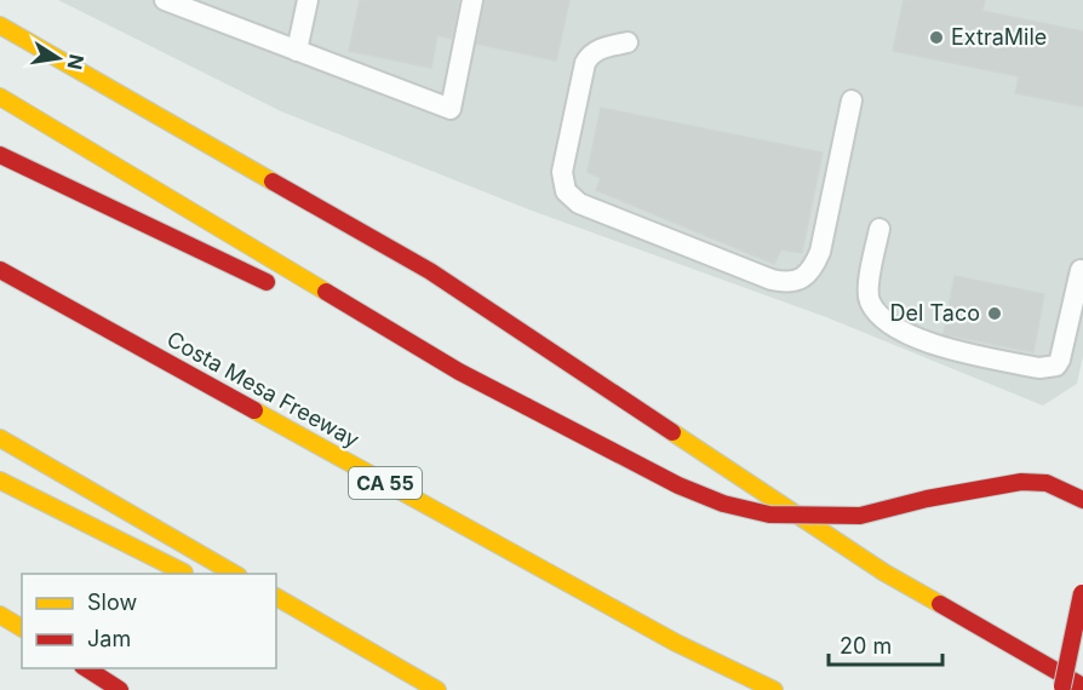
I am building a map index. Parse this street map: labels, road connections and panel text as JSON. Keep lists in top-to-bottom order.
{
  "streets": {
    "main road": ["Costa Mesa Freeway", "CA 55"]
  },
  "places": ["ExtraMile", "Del Taco"],
  "legend": ["Slow", "Jam"],
  "scale_bar": "20 m",
  "north": "right"
}
